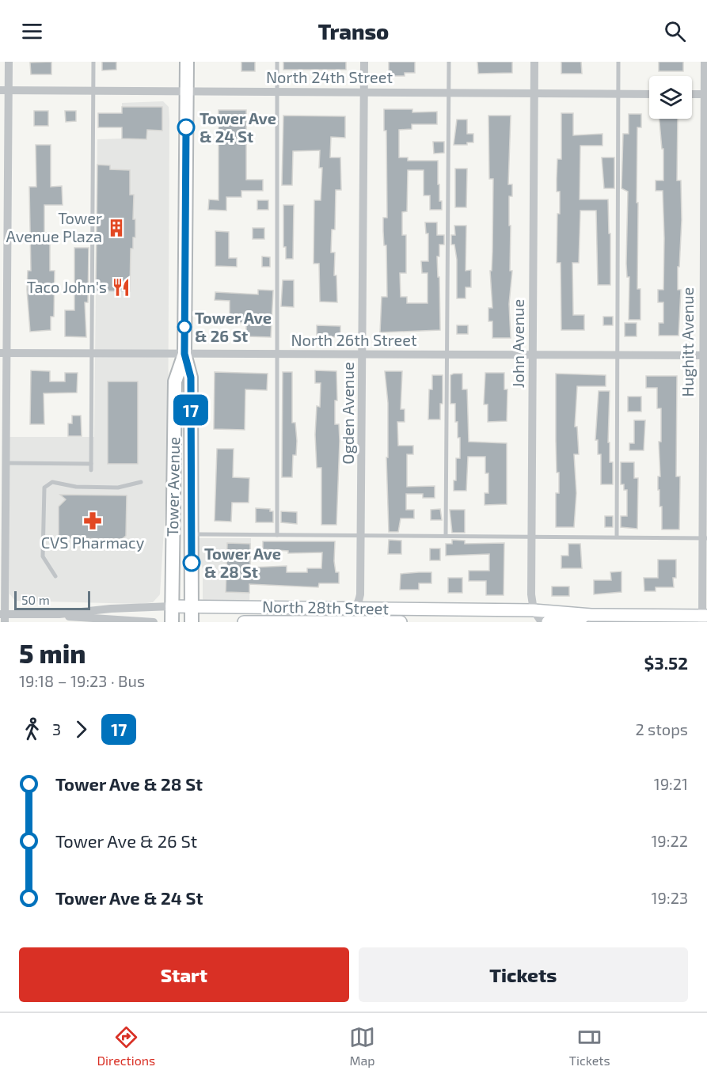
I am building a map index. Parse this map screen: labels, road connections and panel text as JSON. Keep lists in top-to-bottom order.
{
  "streets": {
    "main road": ["Tower Avenue", "North 28th Street"],
    "street": [
      "North 24th Street",
      "North 26th Street",
      "Hughitt Avenue",
      "John Avenue",
      "Ogden Avenue"
    ]
  },
  "crossings": [
    ["North 24th Street", "John Avenue"],
    ["North 24th Street", "Ogden Avenue"],
    ["North 24th Street", "Tower Avenue"],
    ["North 26th Street", "Hughitt Avenue"],
    ["North 26th Street", "John Avenue"],
    ["North 26th Street", "Ogden Avenue"],
    ["North 26th Street", "Tower Avenue"],
    ["Hughitt Avenue", "North 28th Street"],
    ["John Avenue", "North 28th Street"],
    ["Ogden Avenue", "North 28th Street"],
    ["Tower Avenue", "North 28th Street"]
  ],
  "places": {
    "other": ["Tower Ave & 24 St", "Tower Ave & 26 St", "Tower Ave & 28 St"],
    "building": ["Tower Avenue Plaza"],
    "restaurant": ["Taco John's"],
    "pharmacy": ["CVS Pharmacy"]
  },
  "lines": ["bus line 17"],
  "scale_bar": "50 m",
  "page": {
    "header": "Transo",
    "on_map": "17",
    "scale": "50 m",
    "heading": ["5 min", "19:18 – 19:23 · Bus", "$3.52"],
    "legs": ["3", "17", "2 stops"],
    "list": [
      {
        "name": "Tower Ave & 28 St",
        "value": "19:21"
      },
      {
        "name": "Tower Ave & 26 St",
        "value": "19:22"
      },
      {
        "name": "Tower Ave & 24 St",
        "value": "19:23"
      }
    ],
    "buttons": ["Start", "Tickets"],
    "tabs": ["Directions", "Map", "Tickets"]
  }
}
